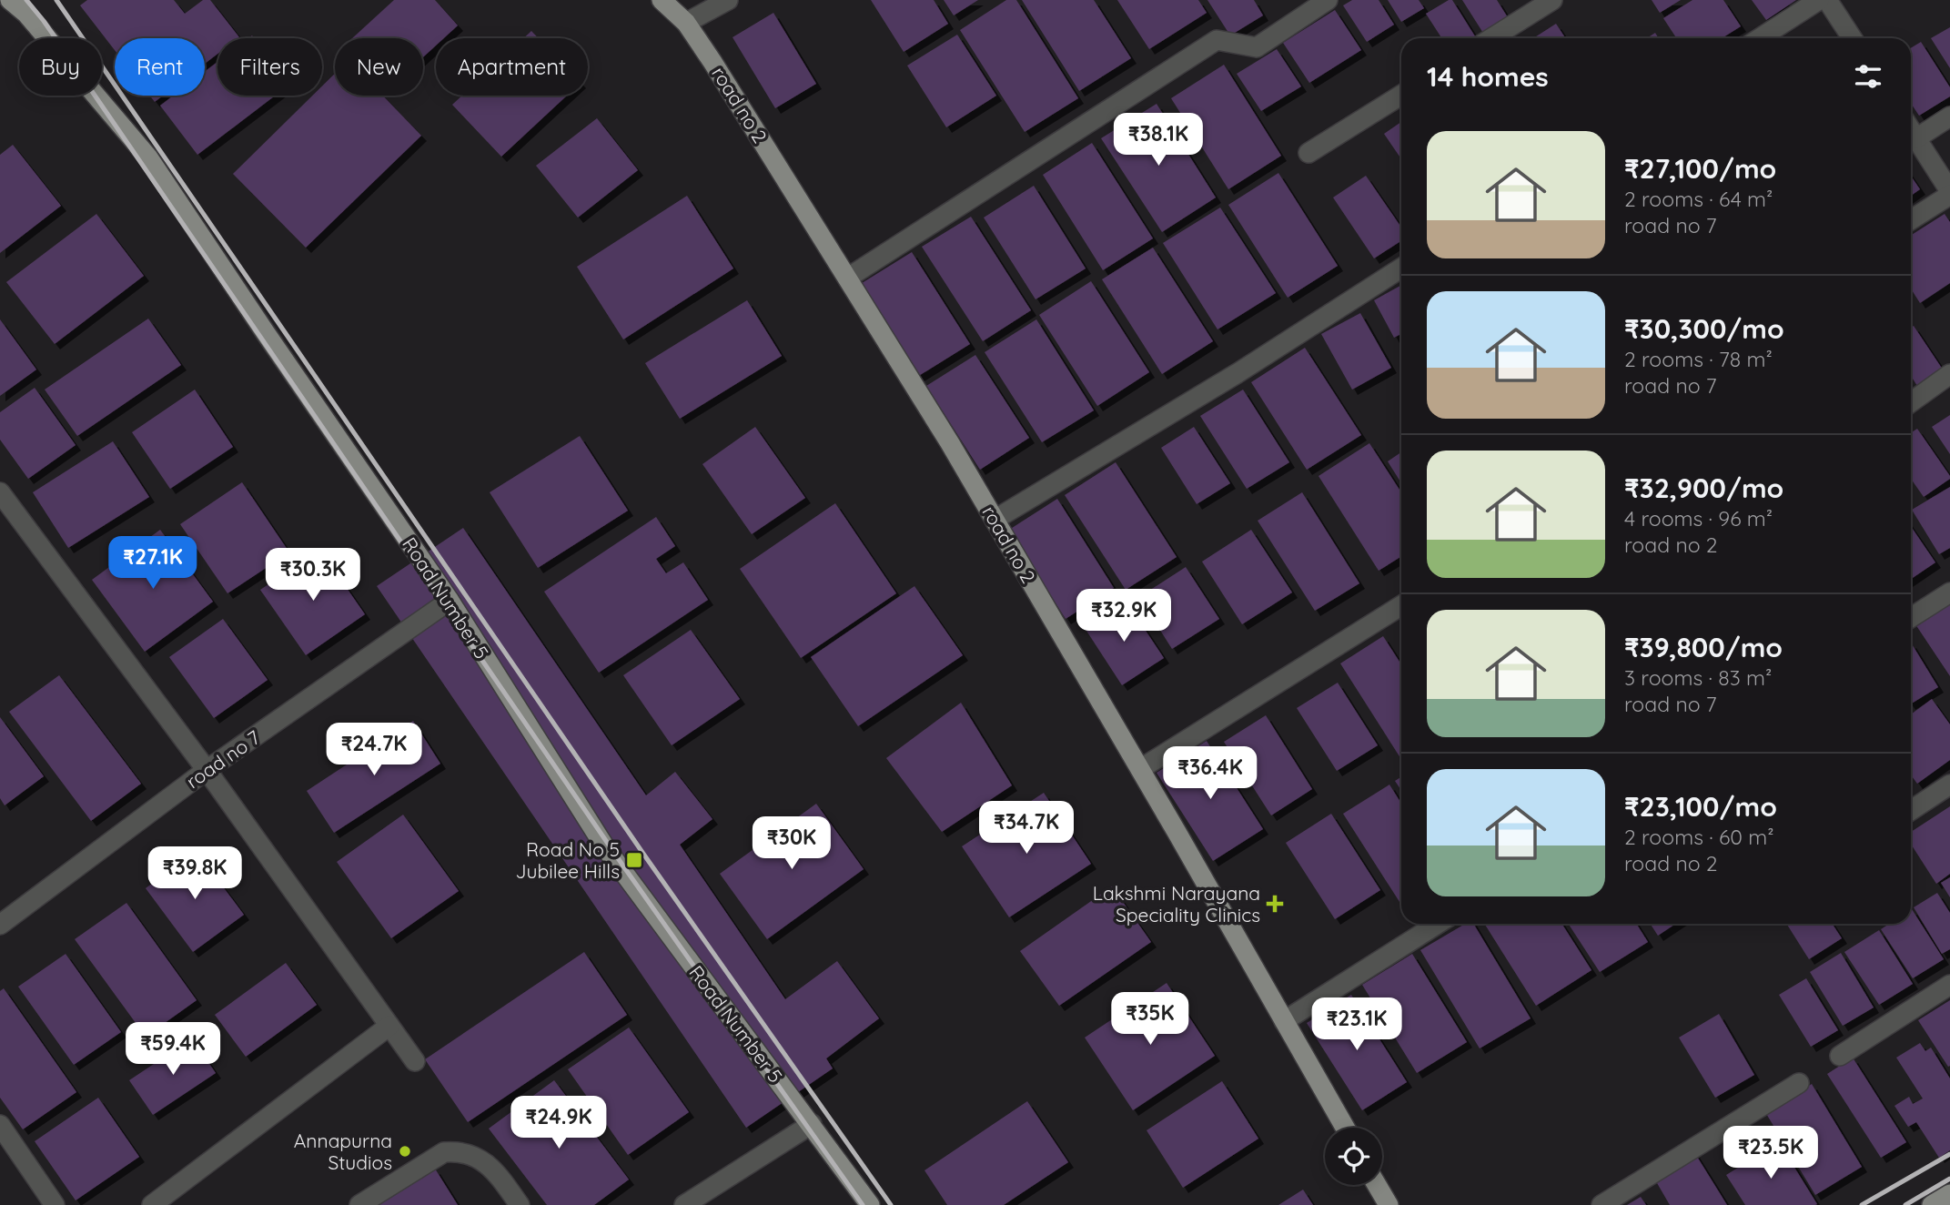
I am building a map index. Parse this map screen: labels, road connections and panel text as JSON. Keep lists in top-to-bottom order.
{
  "streets": {
    "main road": ["road no 2", "Road Number 5"],
    "street": ["road no 7"]
  },
  "crossings": [
    ["Road Number 5", "road no 7"]
  ],
  "places": {
    "transit": ["Road No 5 Jubilee Hills"],
    "health": ["Lakshmi Narayana Speciality Clinics"],
    "other": ["Annapurna Studios"]
  },
  "page": {
    "chip": [
      "Buy",
      "Rent",
      "Filters",
      "New",
      "Apartment"
    ],
    "heading": "14 homes",
    "price": [
      "₹38.1K",
      "₹27.1K",
      "₹30.3K",
      "₹32.9K",
      "₹24.7K",
      "₹36.4K",
      "₹34.7K",
      "₹30K",
      "₹39.8K",
      "₹35K",
      "₹23.1K",
      "₹59.4K",
      "₹24.9K",
      "₹23.5K"
    ],
    "list": [
      {
        "name": "₹27,100/mo",
        "note": "2 rooms · 64 m² · road no 7"
      },
      {
        "name": "₹30,300/mo",
        "note": "2 rooms · 78 m² · road no 7"
      },
      {
        "name": "₹32,900/mo",
        "note": "4 rooms · 96 m² · road no 2"
      },
      {
        "name": "₹39,800/mo",
        "note": "3 rooms · 83 m² · road no 7"
      },
      {
        "name": "₹23,100/mo",
        "note": "2 rooms · 60 m² · road no 2"
      }
    ]
  }
}
